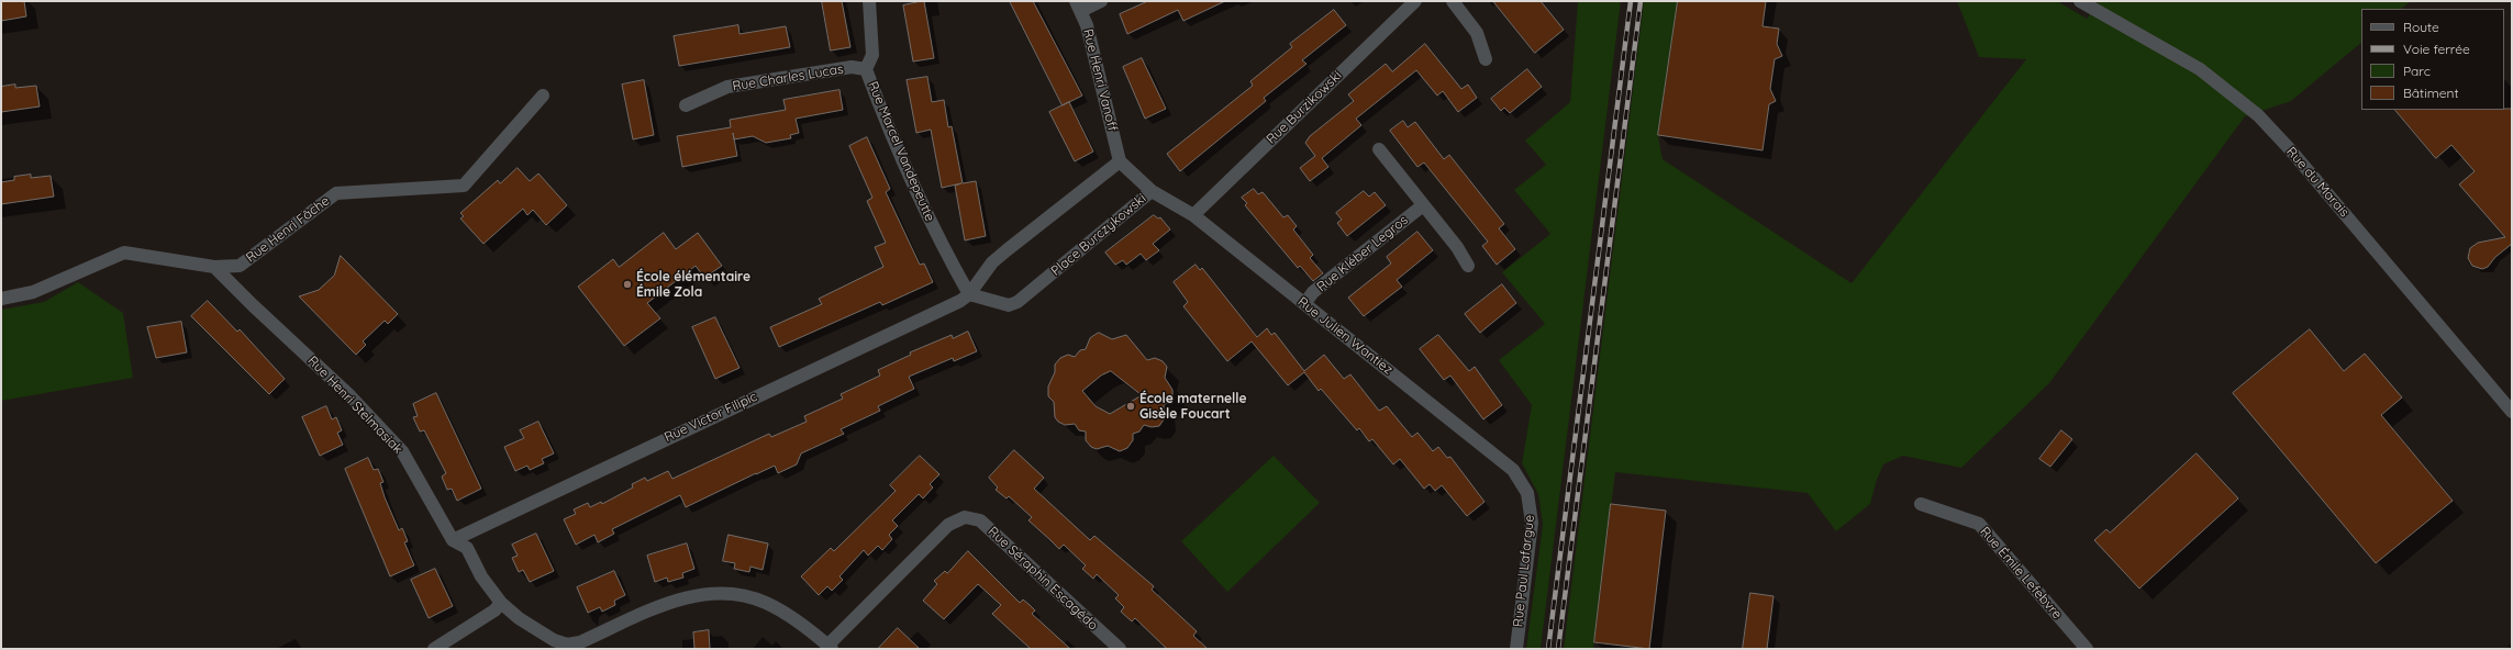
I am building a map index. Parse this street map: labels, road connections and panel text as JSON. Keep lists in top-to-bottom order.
{
  "streets": {
    "street": [
      "Rue Charles Lucas",
      "Rue Henri Vanoff",
      "Rue Burzikowski",
      "Rue Marcel Vandepeutte",
      "Rue du Marais",
      "Rue Henri Fâche",
      "Place Burczykowski",
      "Rue Kléber Legros",
      "Rue Julien Wantiez",
      "Rue Henri Stelmasiak",
      "Rue Victor Filipic",
      "Rue Paul Lafargue",
      "Rue Émile Lefebvre",
      "Rue Séraphin Escagédo"
    ]
  },
  "crossings": [
    ["Rue Charles Lucas", "Rue Marcel Vandepeutte"],
    ["Rue Henri Vanoff", "Place Burczykowski"],
    ["Rue Burzikowski", "Rue Julien Wantiez"],
    ["Rue Marcel Vandepeutte", "Place Burczykowski"],
    ["Rue Marcel Vandepeutte", "Rue Victor Filipic"],
    ["Rue Henri Fâche", "Rue Henri Stelmasiak"],
    ["Place Burczykowski", "Rue Julien Wantiez"],
    ["Place Burczykowski", "Rue Victor Filipic"],
    ["Rue Kléber Legros", "Rue Julien Wantiez"],
    ["Rue Julien Wantiez", "Rue Paul Lafargue"],
    ["Rue Henri Stelmasiak", "Rue Victor Filipic"],
    ["Rue Henri Stelmasiak", "Rue Séraphin Escagédo"]
  ],
  "places": ["École élémentaire Émile Zola", "École maternelle Gisèle Foucart"],
  "legend": [
    "Route",
    "Voie ferrée",
    "Parc",
    "Bâtiment"
  ]
}
